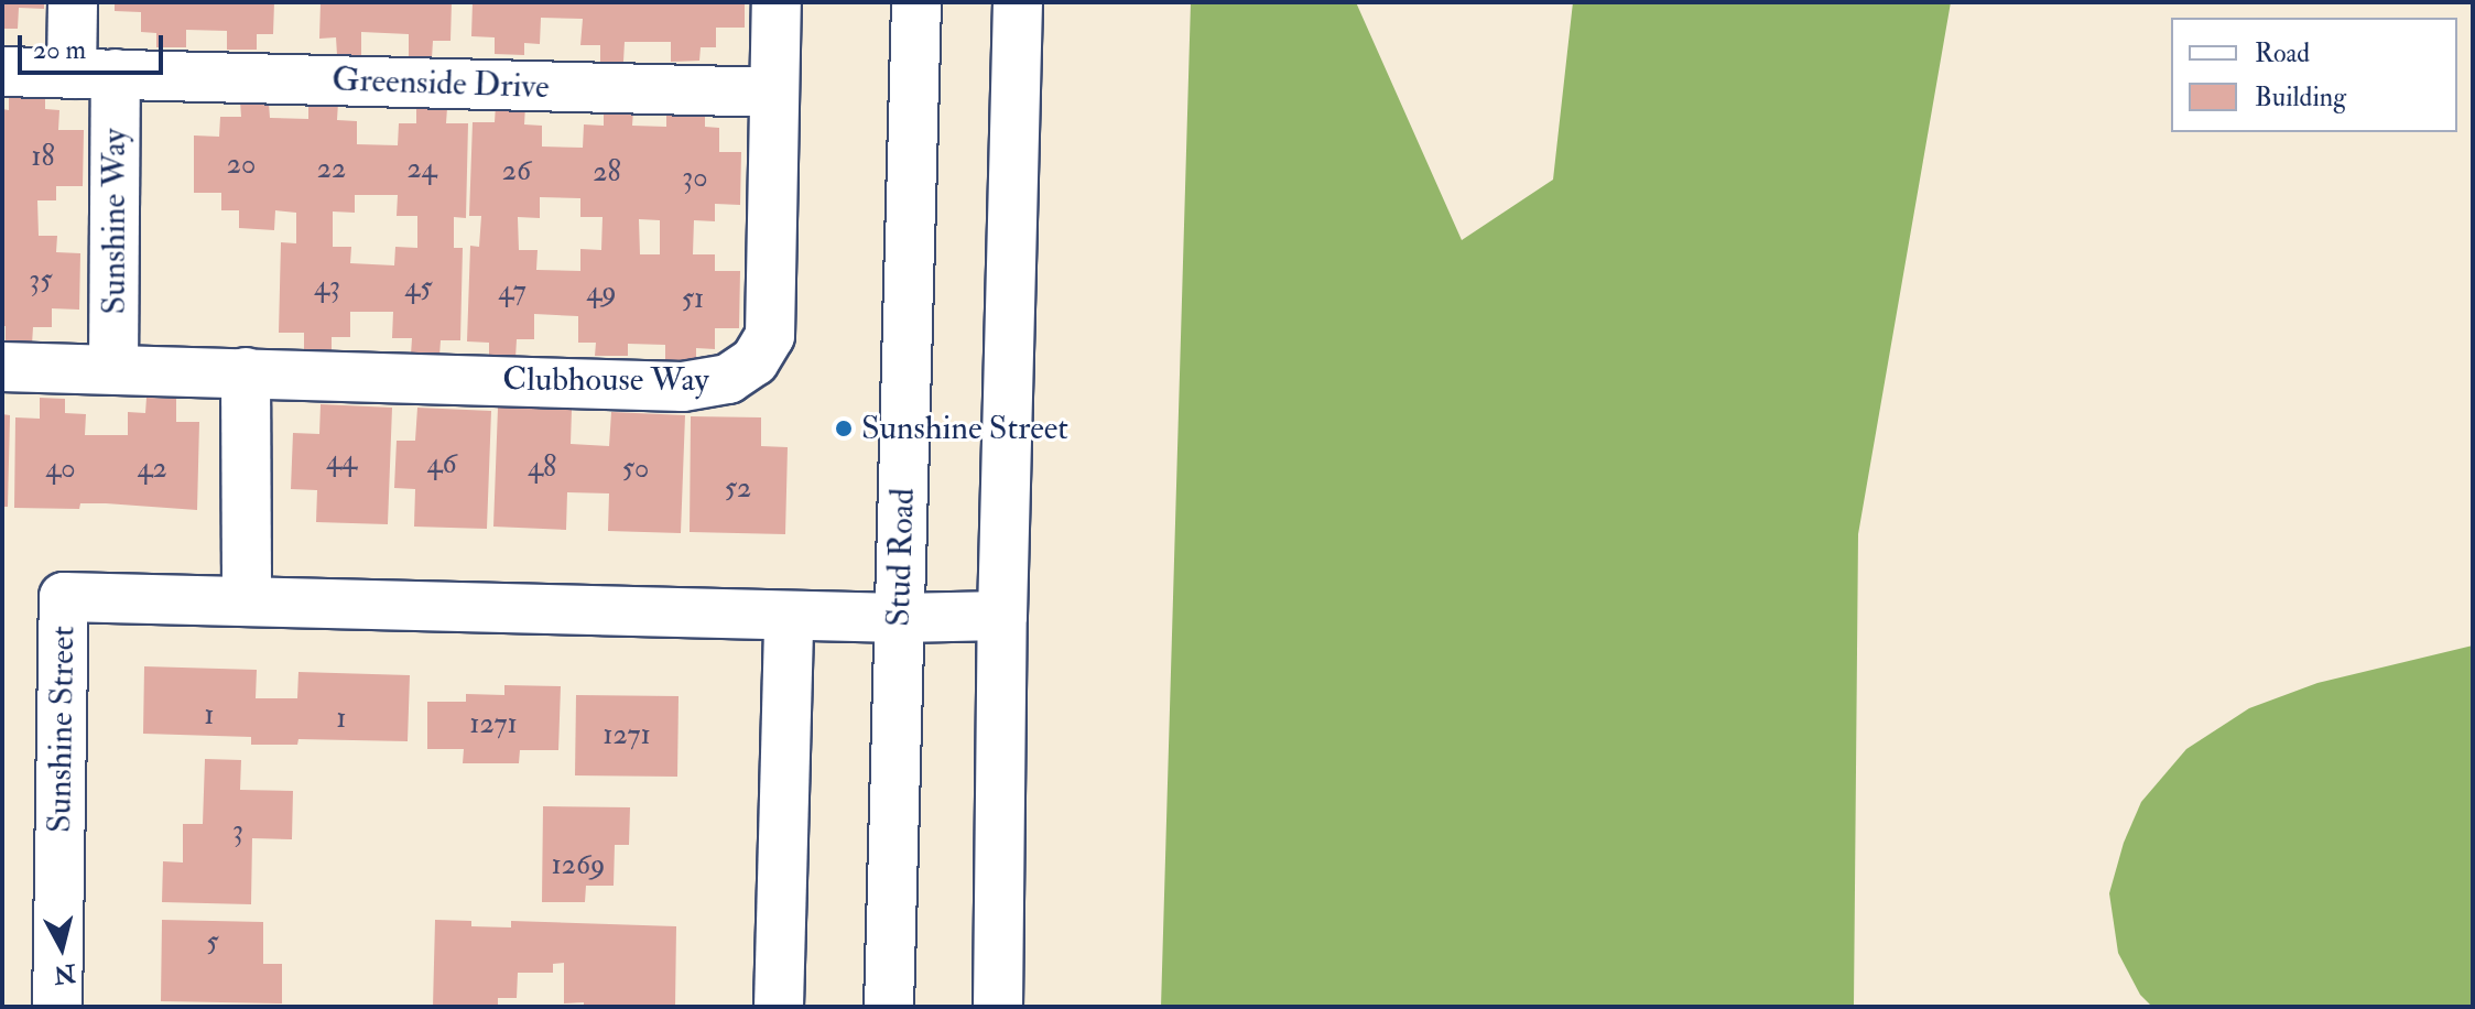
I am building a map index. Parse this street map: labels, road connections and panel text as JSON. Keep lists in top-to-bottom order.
{
  "streets": {
    "main road": [
      "Greenside Drive",
      "Sunshine Way",
      "Clubhouse Way",
      "Stud Road",
      "Sunshine Street"
    ]
  },
  "crossings": [
    ["Greenside Drive", "Sunshine Way"],
    ["Greenside Drive", "Clubhouse Way"],
    ["Sunshine Way", "Clubhouse Way"],
    ["Stud Road", "Sunshine Street"]
  ],
  "places": ["Sunshine Street"],
  "house_numbers": [
    "18",
    "20",
    "22",
    "24",
    "26",
    "28",
    "30",
    "35",
    "43",
    "45",
    "47",
    "49",
    "51",
    "44",
    "46",
    "48",
    "40",
    "42",
    "50",
    "52",
    "1",
    "1",
    "1271",
    "1271",
    "3",
    "1269",
    "5"
  ],
  "legend": ["Road", "Building"],
  "scale_bar": "20 m",
  "north": "bottom"
}
